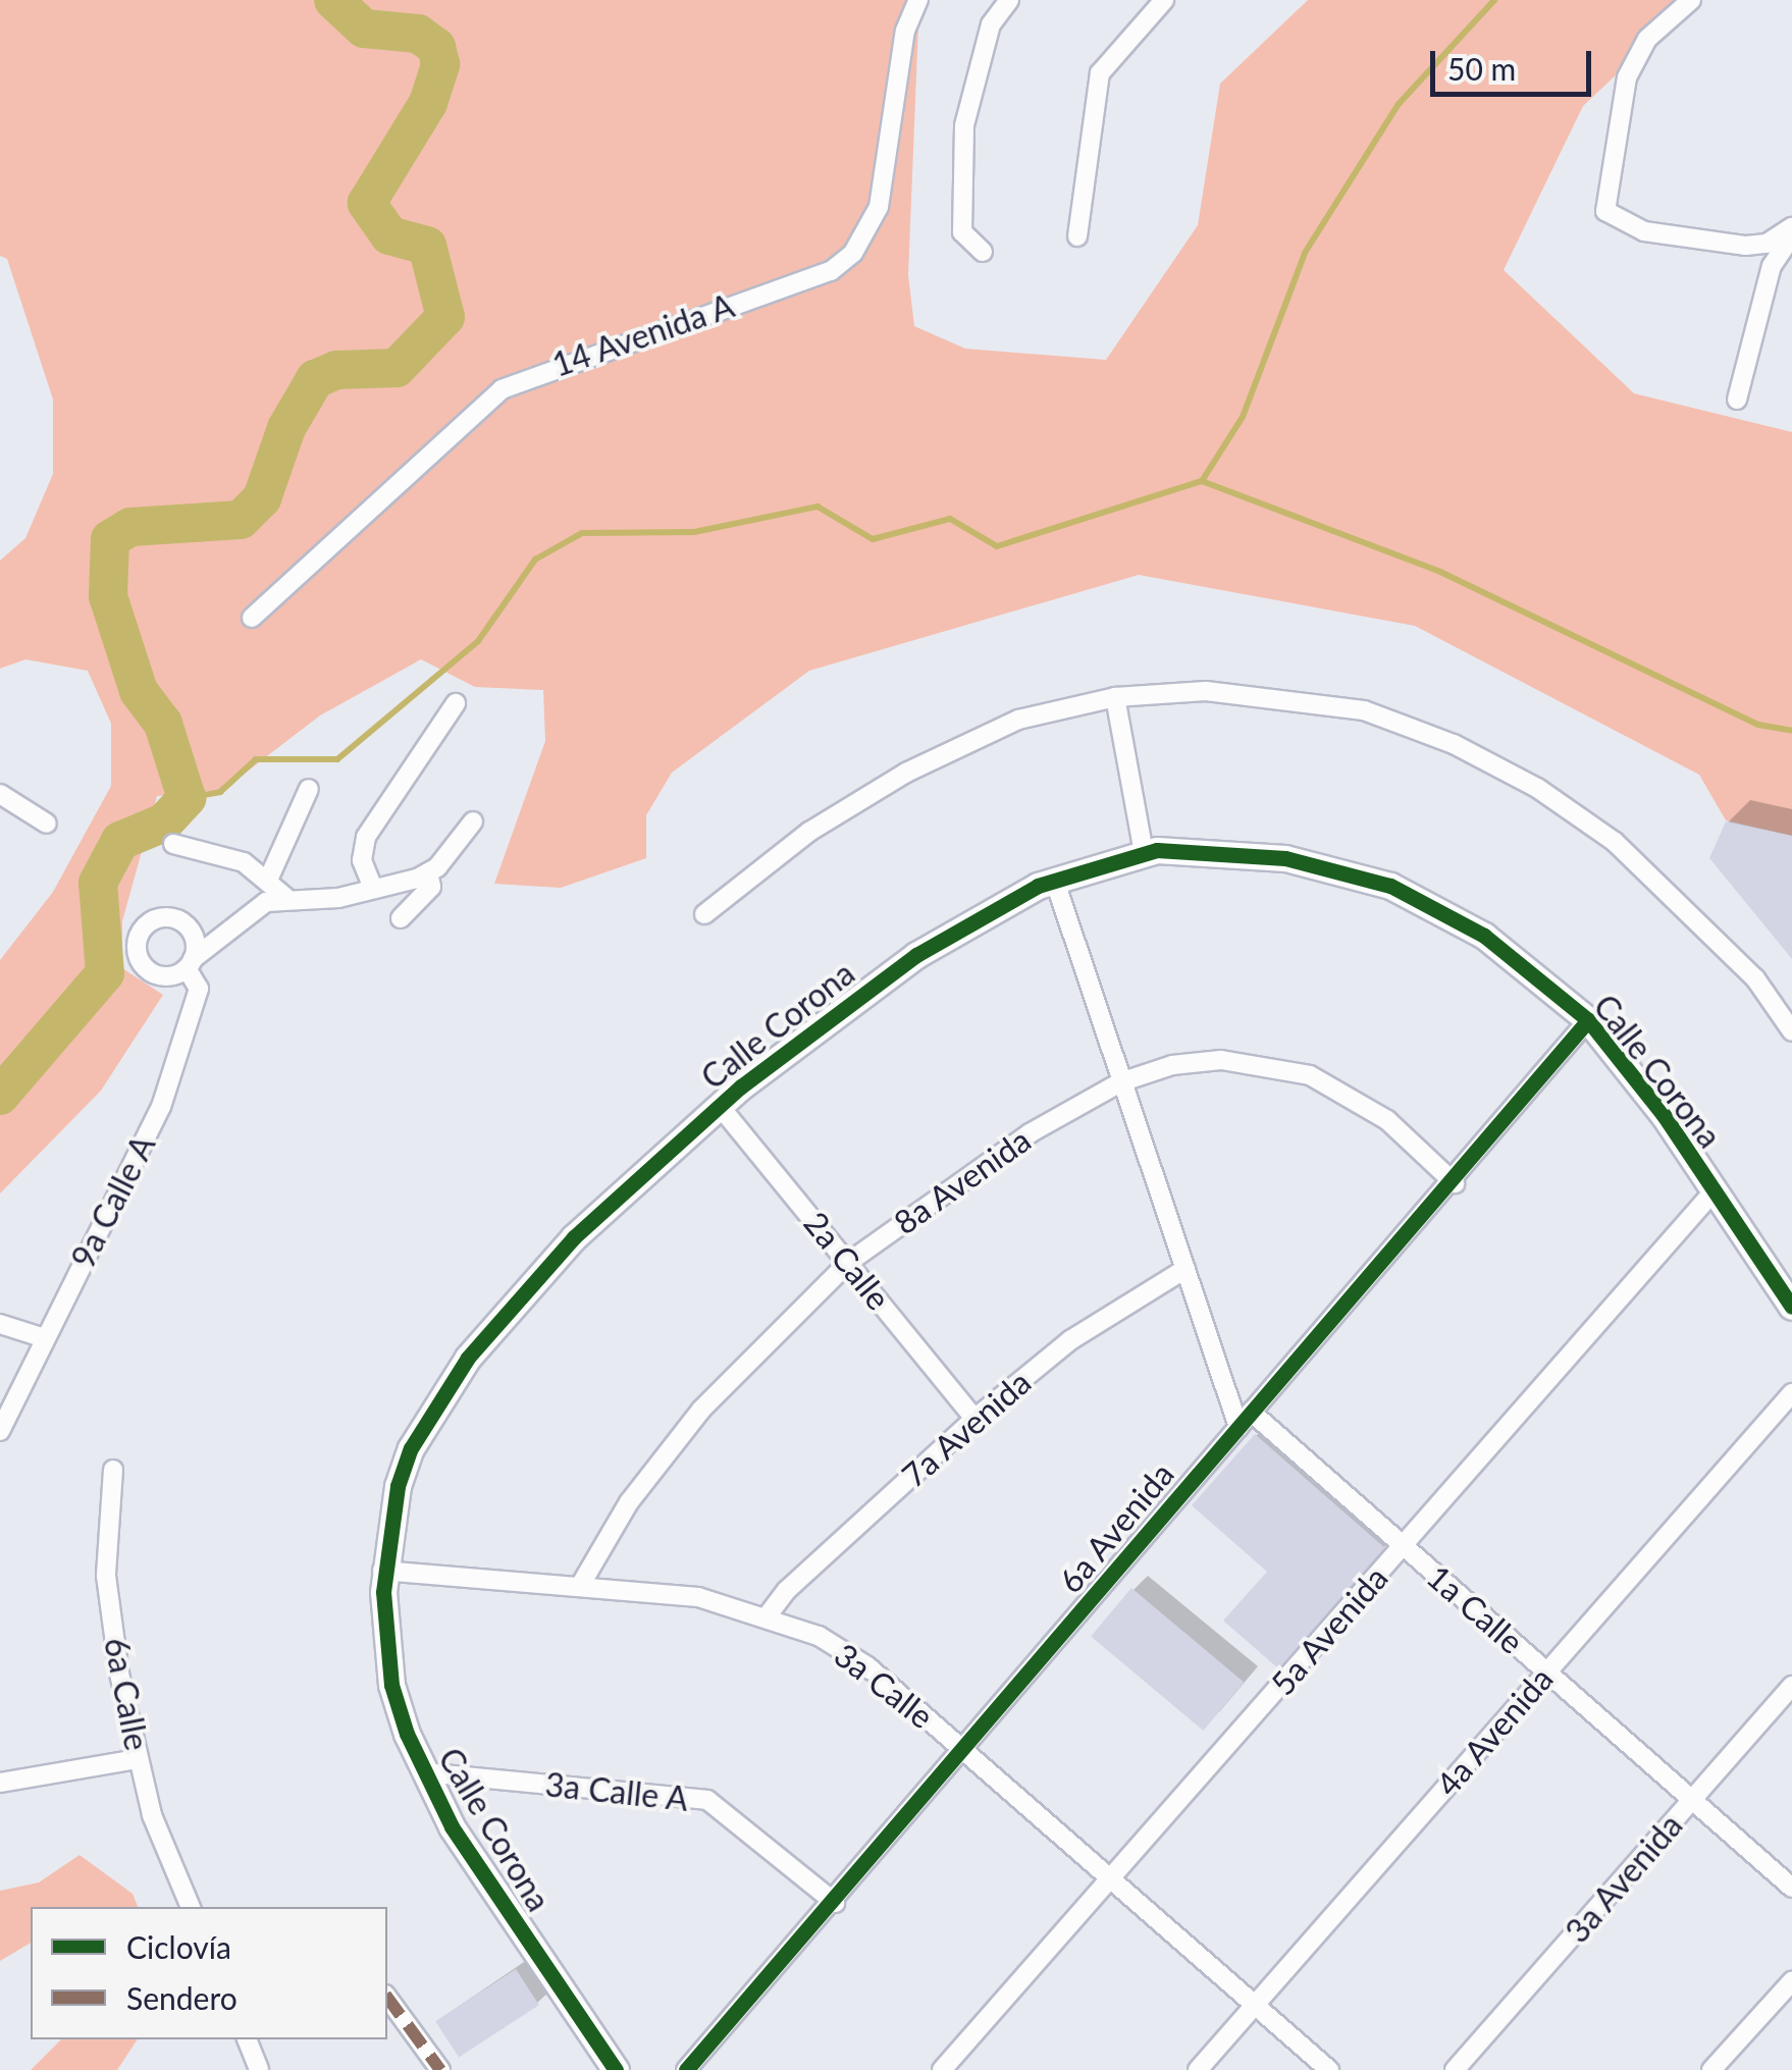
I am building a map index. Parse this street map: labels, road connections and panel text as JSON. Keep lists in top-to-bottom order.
{
  "streets": {
    "street": [
      "14 Avenida A",
      "Calle Corona",
      "8a Avenida",
      "9a Calle A",
      "2a Calle",
      "7a Avenida",
      "6a Avenida",
      "1a Calle",
      "5a Avenida",
      "3a Calle",
      "6a Calle",
      "4a Avenida",
      "3a Calle A",
      "3a Avenida"
    ]
  },
  "crossings": [
    ["Calle Corona", "2a Calle"],
    ["Calle Corona", "6a Avenida"],
    ["Calle Corona", "1a Calle"],
    ["Calle Corona", "5a Avenida"],
    ["Calle Corona", "3a Calle"],
    ["Calle Corona", "3a Calle A"],
    ["8a Avenida", "2a Calle"],
    ["8a Avenida", "6a Avenida"],
    ["8a Avenida", "1a Calle"],
    ["8a Avenida", "3a Calle"],
    ["2a Calle", "7a Avenida"],
    ["7a Avenida", "1a Calle"],
    ["7a Avenida", "3a Calle"],
    ["6a Avenida", "1a Calle"],
    ["6a Avenida", "3a Calle"],
    ["6a Avenida", "3a Calle A"],
    ["1a Calle", "5a Avenida"],
    ["1a Calle", "4a Avenida"],
    ["1a Calle", "3a Avenida"],
    ["5a Avenida", "3a Calle"],
    ["3a Calle", "4a Avenida"]
  ],
  "legend": ["Ciclovía", "Sendero"],
  "scale_bar": "50 m"
}
